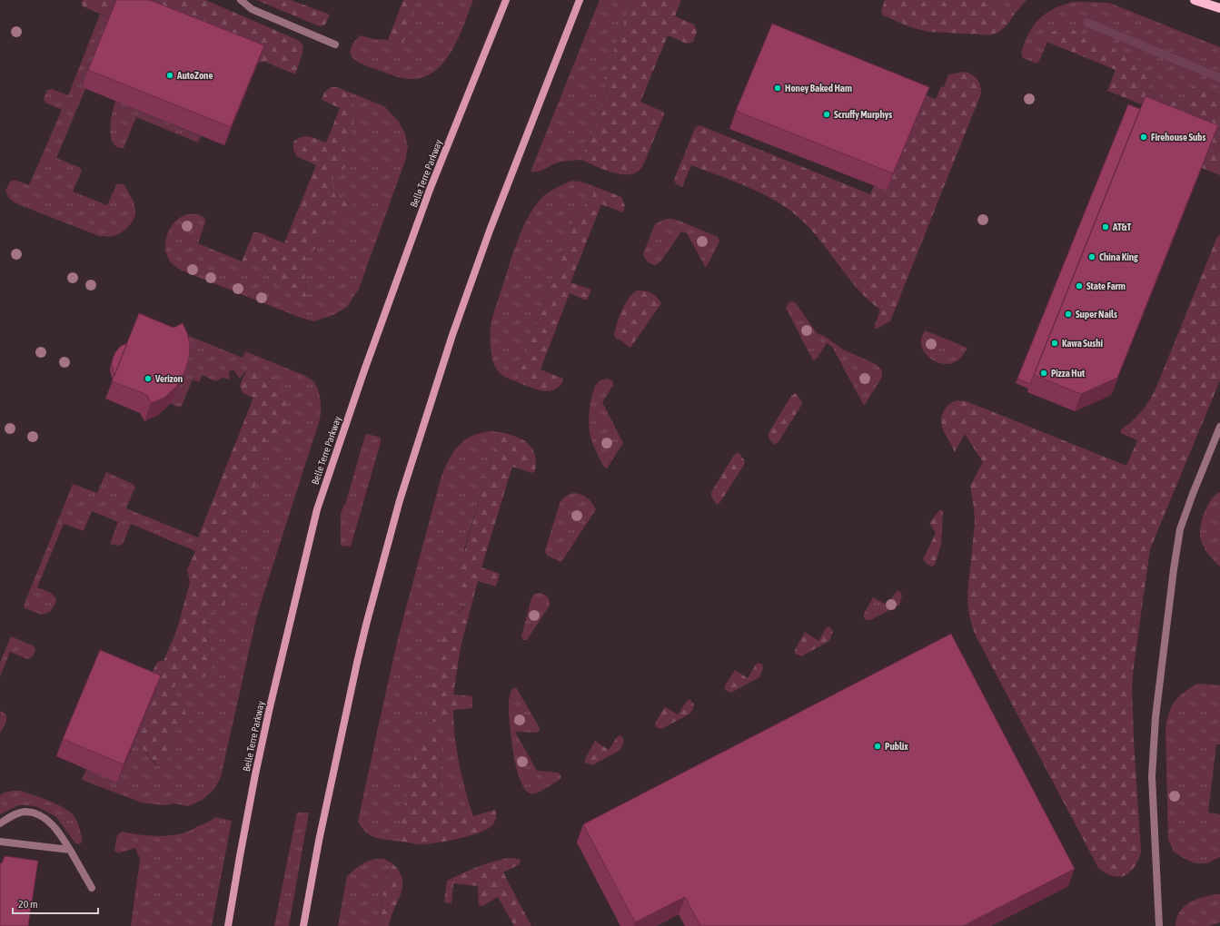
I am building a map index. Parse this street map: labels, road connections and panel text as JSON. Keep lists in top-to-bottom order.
{
  "streets": {
    "main road": ["Belle Terre Parkway"]
  },
  "places": [
    "AutoZone",
    "Honey Baked Ham",
    "Scruffy Murphys",
    "Firehouse Subs",
    "AT&T",
    "China King",
    "State Farm",
    "Super Nails",
    "Kawa Sushi",
    "Pizza Hut",
    "Verizon",
    "Publix"
  ],
  "scale_bar": "20 m"
}
